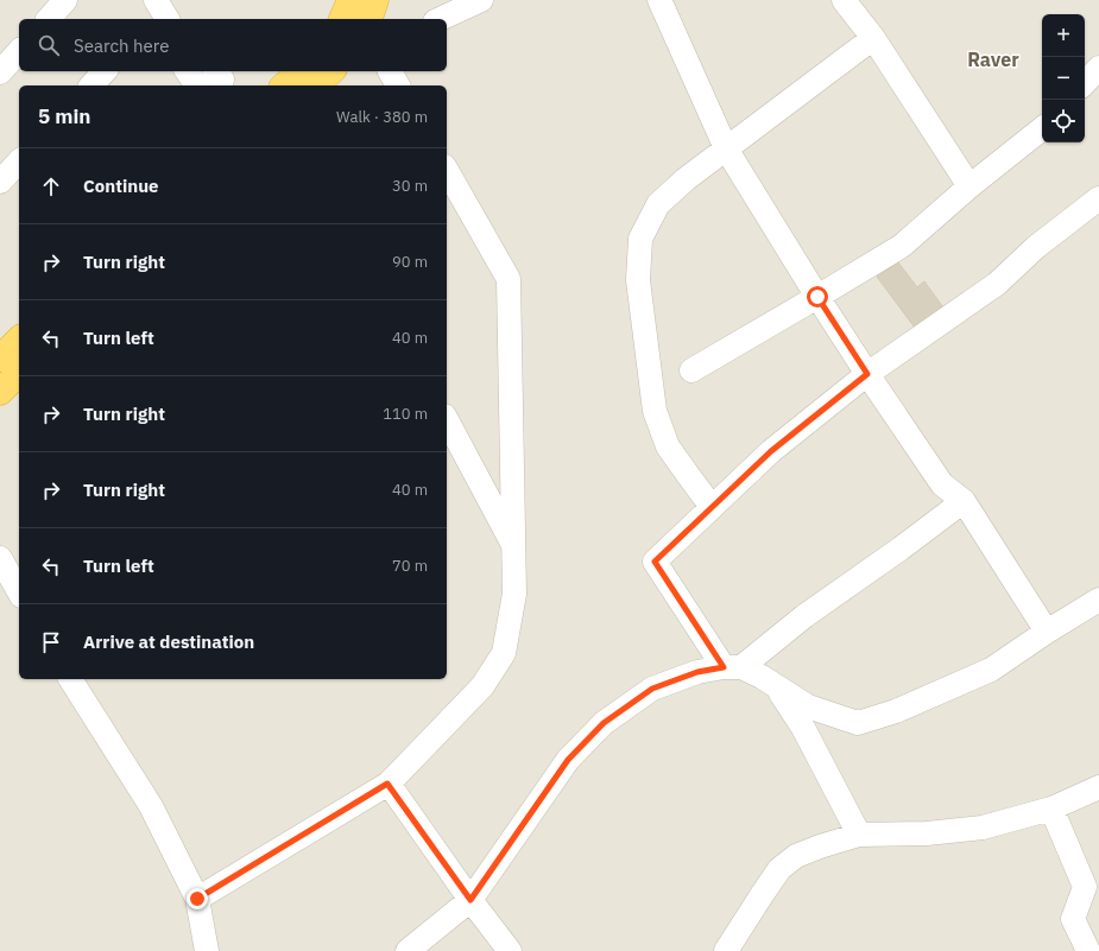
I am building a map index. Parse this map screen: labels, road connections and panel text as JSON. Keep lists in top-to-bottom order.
{
  "districts": ["Raver"],
  "page": {
    "map_buttons": ["+", "−"],
    "search": "Search here",
    "heading": ["5 min", "Walk · 380 m"],
    "list": [
      ["Continue", "30 m"],
      ["Turn right", "90 m"],
      ["Turn left", "40 m"],
      ["Turn right", "110 m"],
      ["Turn right", "40 m"],
      ["Turn left", "70 m"],
      "Arrive at destination"
    ]
  }
}
